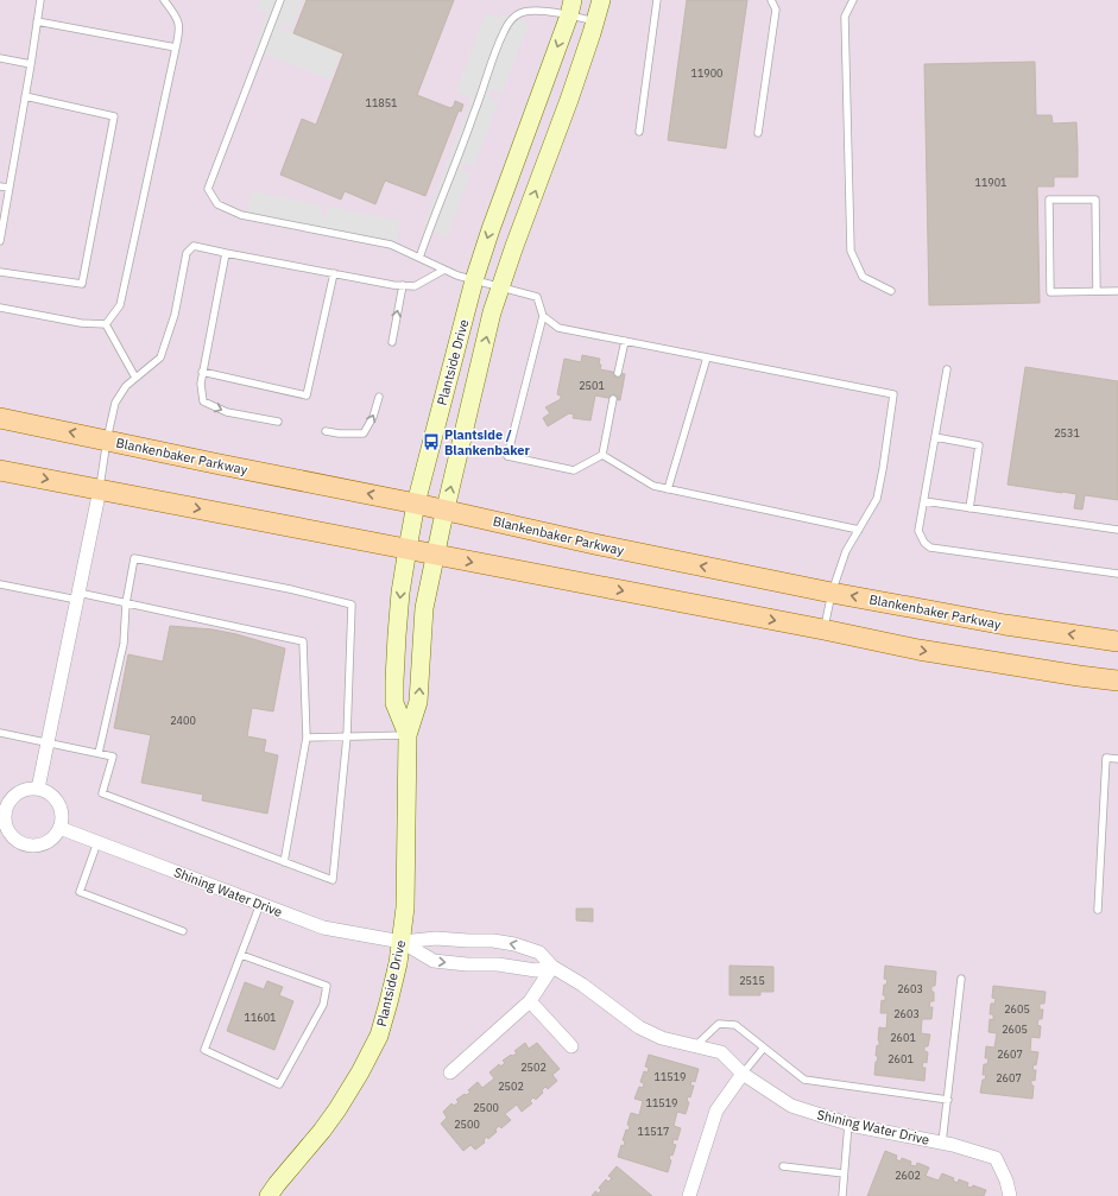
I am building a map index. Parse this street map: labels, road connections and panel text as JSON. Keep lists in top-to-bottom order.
{
  "streets": {
    "main road": ["Blankenbaker Parkway"],
    "street": ["Plantside Drive", "Shining Water Drive"]
  },
  "crossings": [
    ["Plantside Drive", "Blankenbaker Parkway"],
    ["Plantside Drive", "Shining Water Drive"]
  ],
  "places": {
    "bus stop": ["Plantside / Blankenbaker"]
  },
  "house_numbers": [
    "11900",
    "11851",
    "11901",
    "2501",
    "2531",
    "2400",
    "2515",
    "2603",
    "2605",
    "2603",
    "11601",
    "2605",
    "2601",
    "2607",
    "2601",
    "2502",
    "11519",
    "2607",
    "2502",
    "11519",
    "2500",
    "2500",
    "11517",
    "2602"
  ]
}
